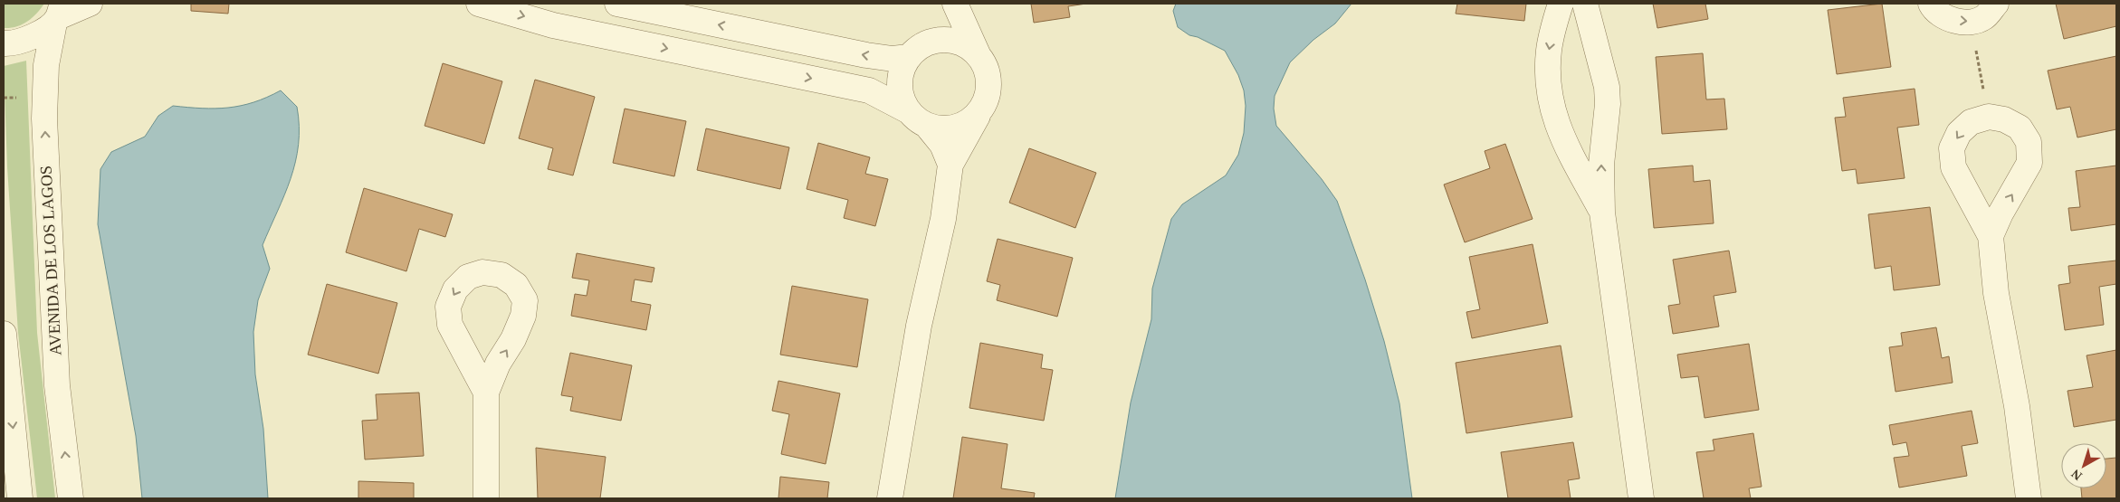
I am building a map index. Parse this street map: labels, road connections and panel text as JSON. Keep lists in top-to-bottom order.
{
  "streets": {
    "street": ["AVENIDA DE LOS LAGOS"]
  },
  "north": "bottom left"
}
